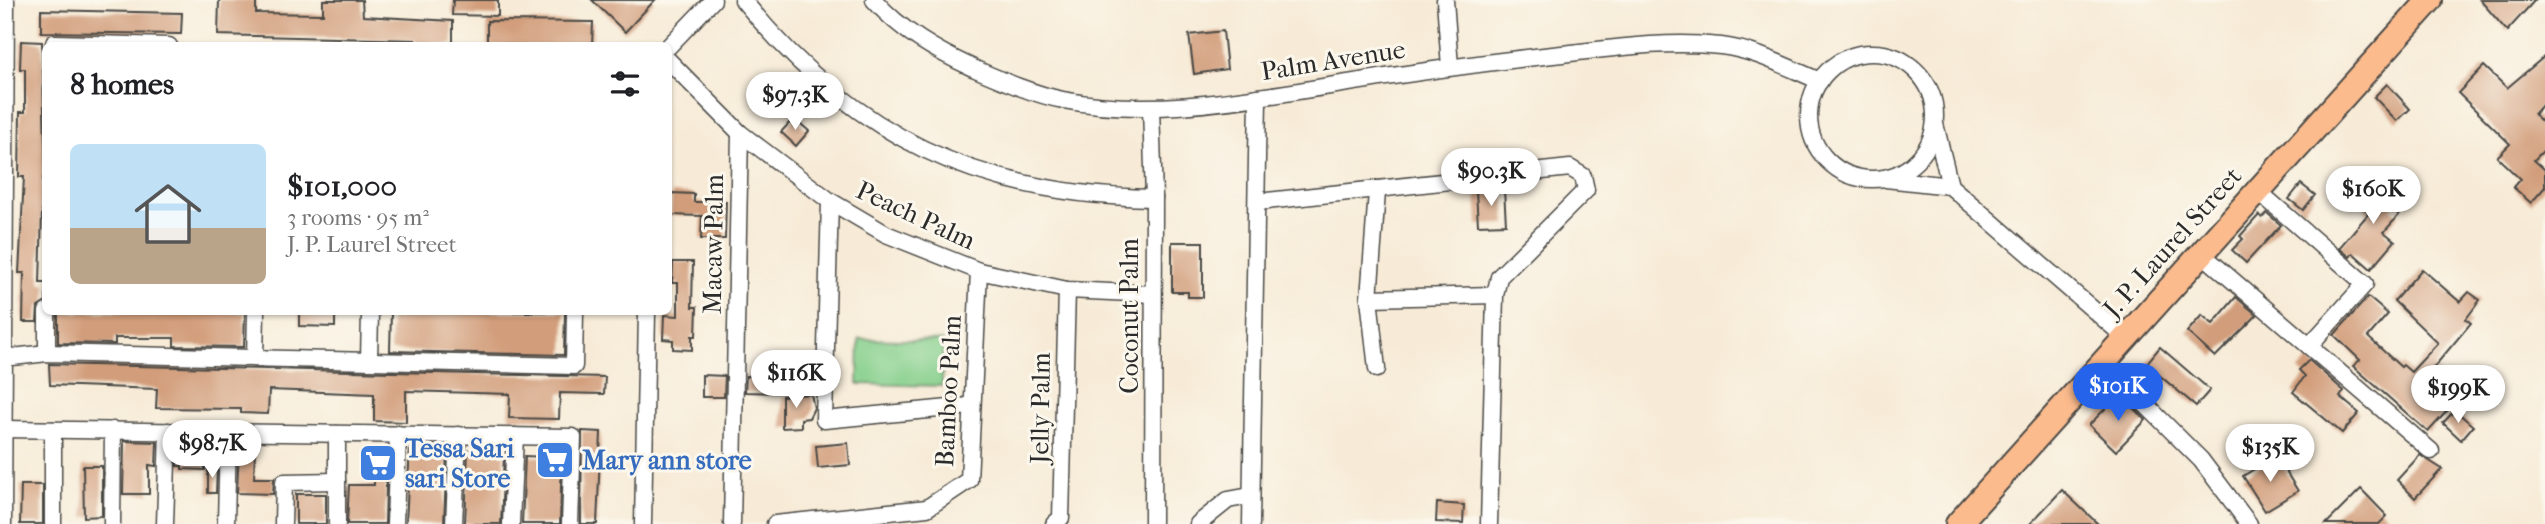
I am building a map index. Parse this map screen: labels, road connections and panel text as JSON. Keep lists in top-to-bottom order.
{
  "streets": {
    "main road": ["J. P. Laurel Street"],
    "street": [
      "Palm Avenue",
      "Peach Palm",
      "Macaw Palm",
      "Coconut Palm",
      "Bamboo Palm",
      "Jelly Palm"
    ]
  },
  "crossings": [
    ["Palm Avenue", "Coconut Palm"],
    ["Peach Palm", "Macaw Palm"],
    ["Peach Palm", "Coconut Palm"],
    ["Peach Palm", "Bamboo Palm"],
    ["Peach Palm", "Jelly Palm"]
  ],
  "places": {
    "supermarket": ["Mary ann store", "Tessa Sari sari Store"]
  },
  "page": {
    "heading": "8 homes",
    "price": [
      "$97.3K",
      "$90.3K",
      "$160K",
      "$116K",
      "$101K",
      "$199K",
      "$98.7K",
      "$135K"
    ],
    "list": [
      {
        "name": "$101,000",
        "note": "3 rooms · 95 m² · J. P. Laurel Street"
      }
    ]
  }
}
